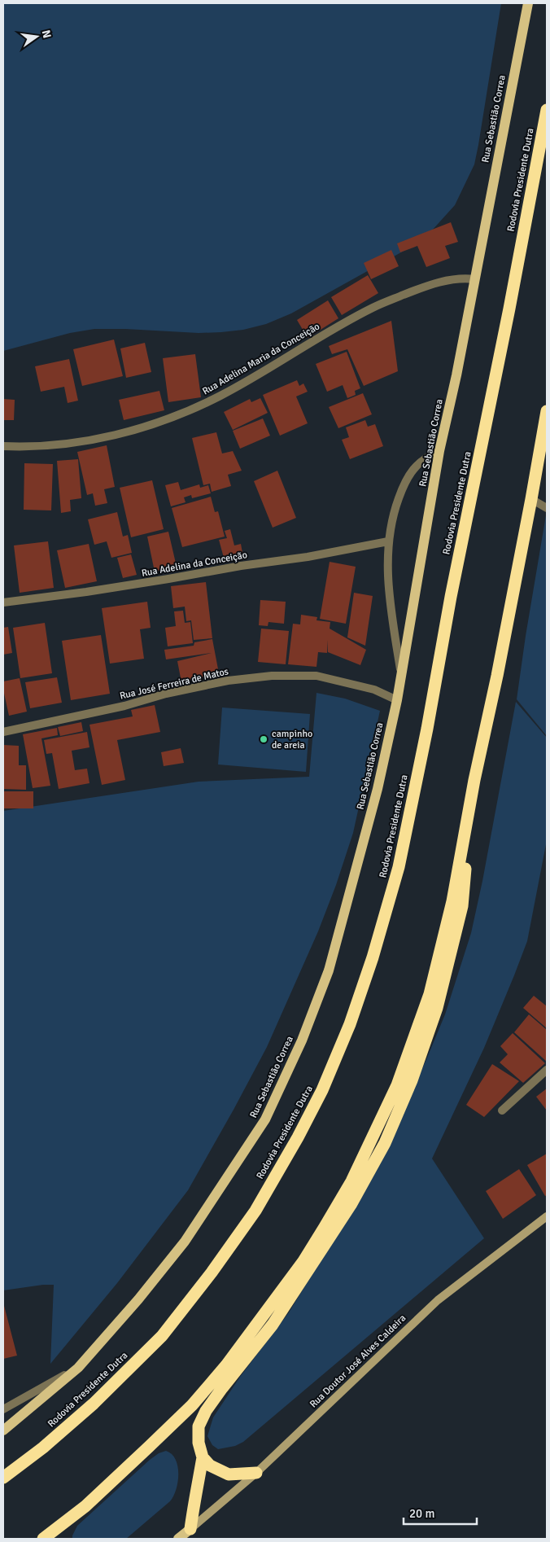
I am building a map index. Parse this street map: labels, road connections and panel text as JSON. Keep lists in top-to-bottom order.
{
  "streets": {
    "highway": ["Rodovia Presidente Dutra"],
    "main road": ["Rua Sebastião Correa"],
    "street": [
      "Rua Adelina Maria da Conceição",
      "Rua Adelina da Conceição",
      "Rua José Ferreira de Matos",
      "Rua Doutor José Alves Caldeira"
    ]
  },
  "crossings": [
    ["Rua Sebastião Correa", "Rua Adelina Maria da Conceição"],
    ["Rua Sebastião Correa", "Rua José Ferreira de Matos"]
  ],
  "places": ["campinho de areia"],
  "scale_bar": "20 m",
  "north": "right"
}
